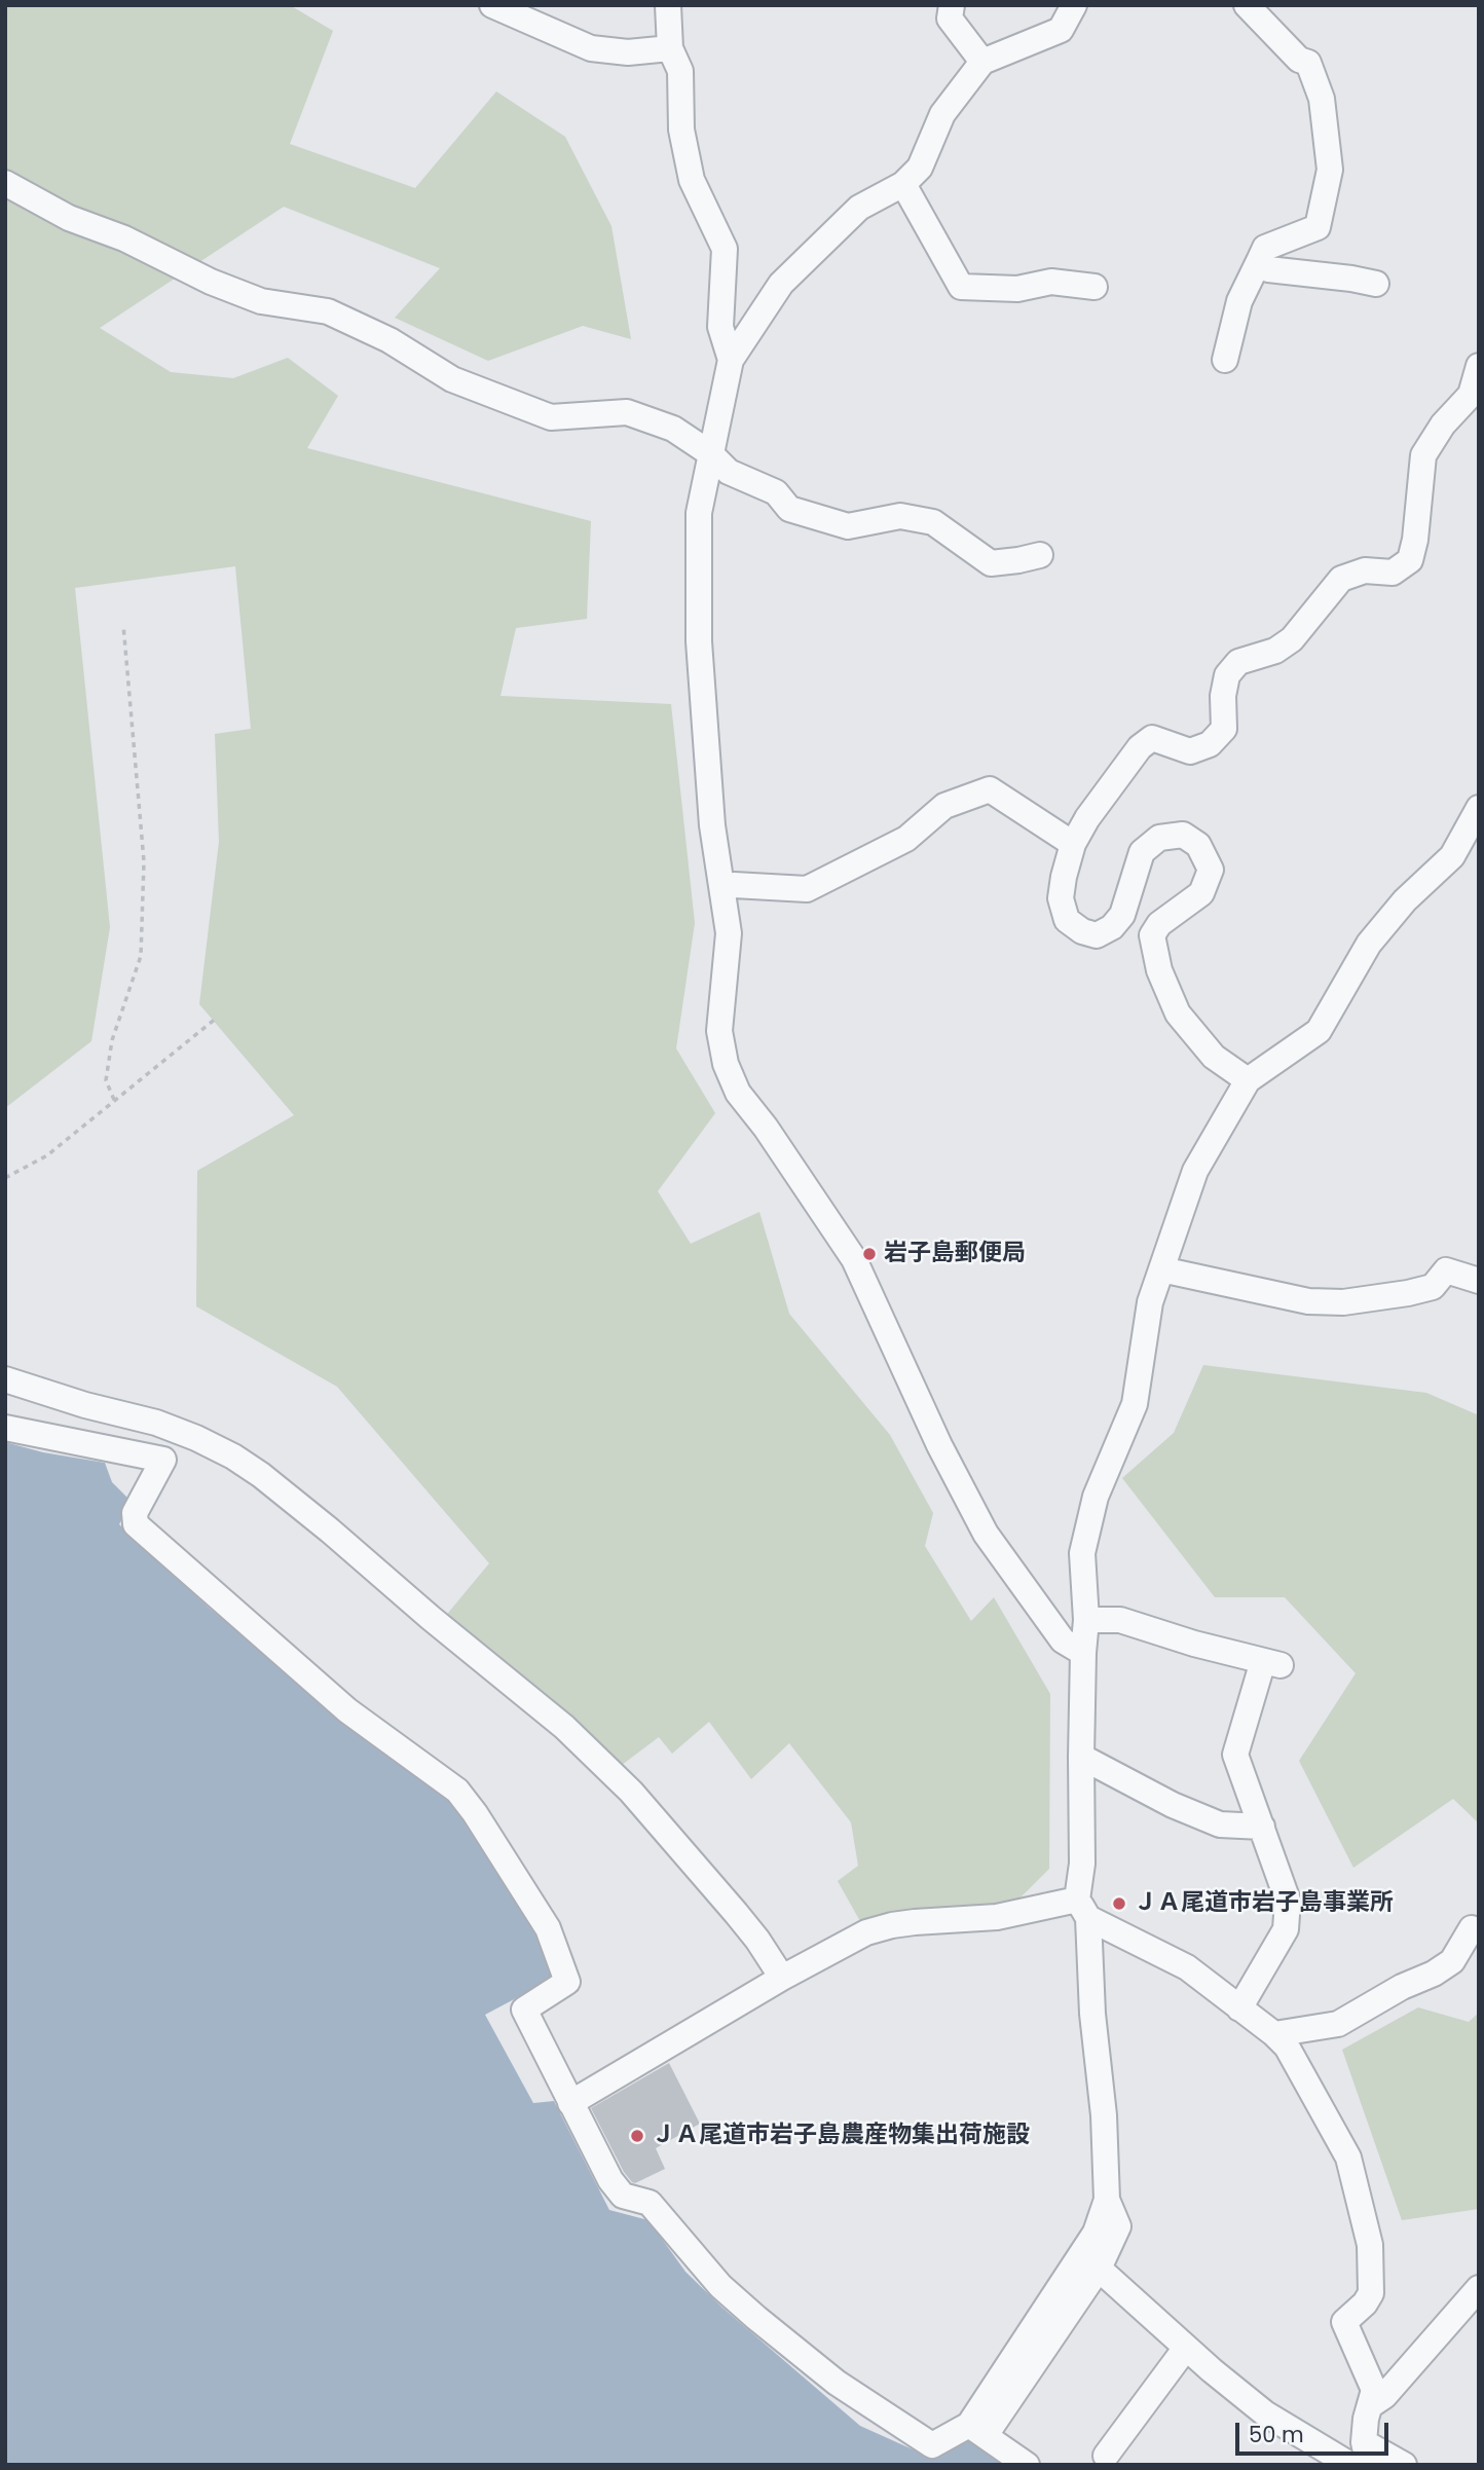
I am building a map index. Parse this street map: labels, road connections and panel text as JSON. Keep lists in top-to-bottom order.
{
  "places": ["岩子島郵便局", "ＪＡ尾道市岩子島事業所", "ＪＡ尾道市岩子島農産物集出荷施設"],
  "scale_bar": "50 m"
}
